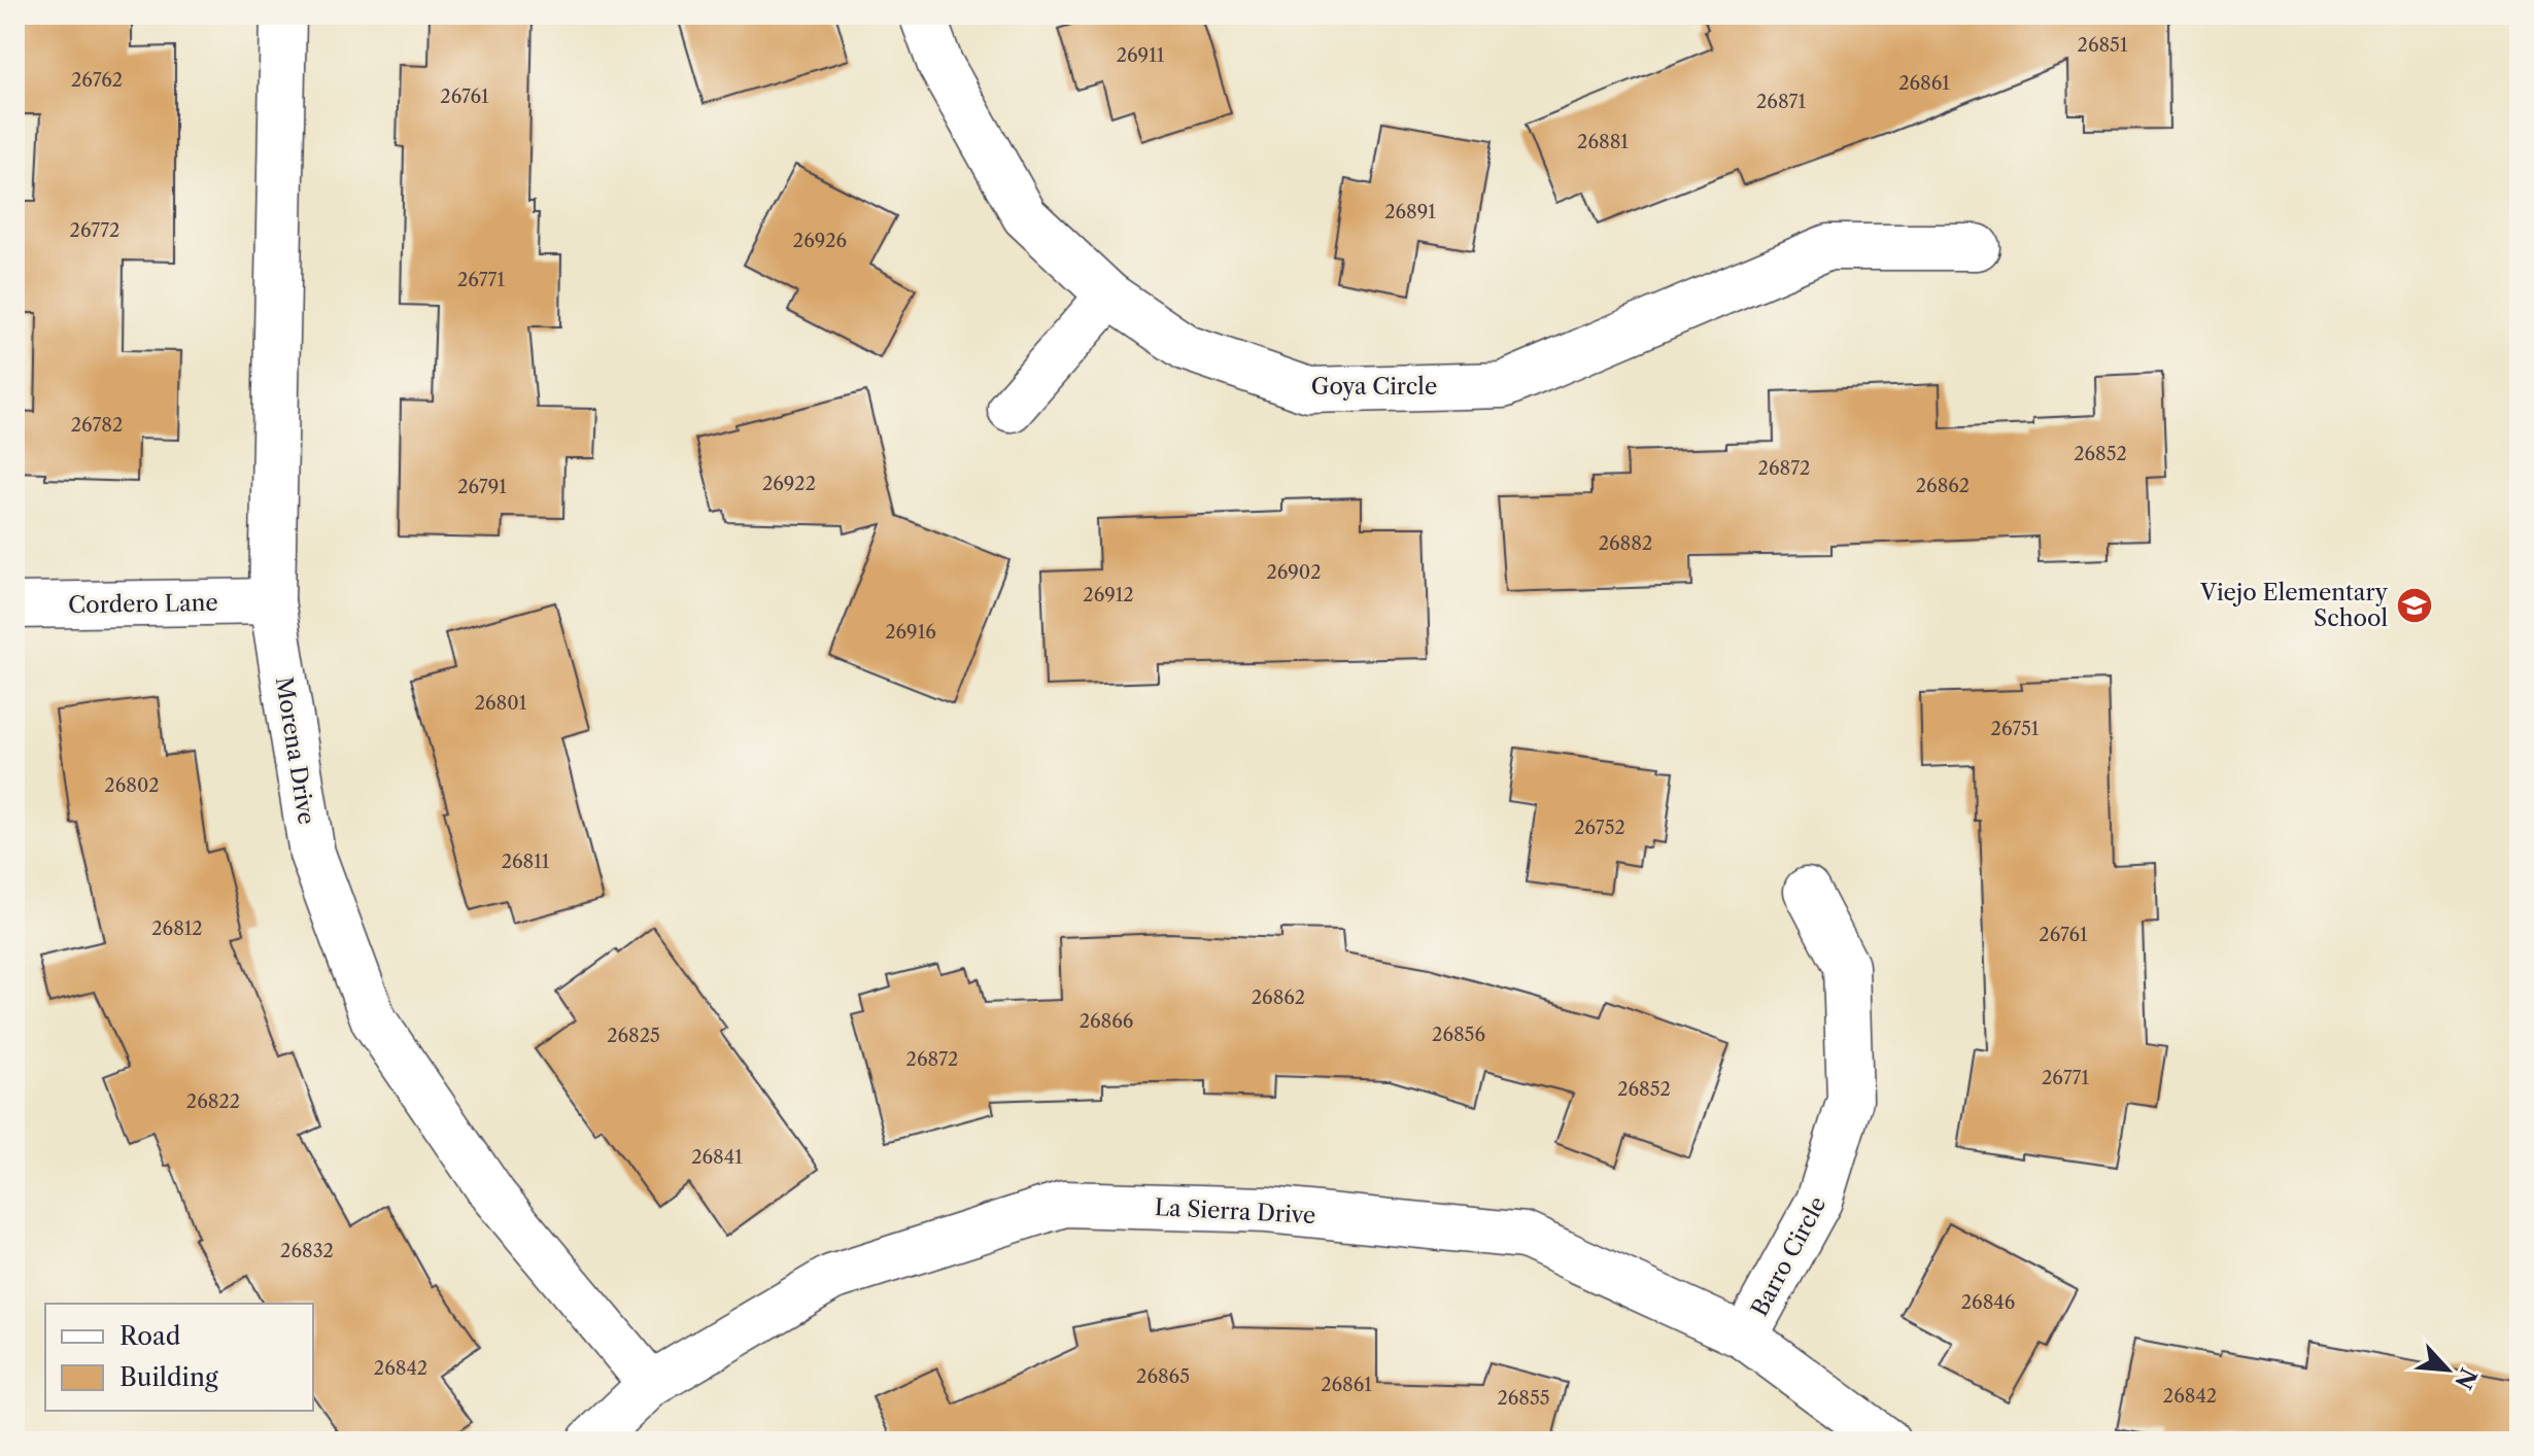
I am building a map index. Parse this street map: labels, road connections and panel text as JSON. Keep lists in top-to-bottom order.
{
  "streets": {
    "street": [
      "Goya Circle",
      "Cordero Lane",
      "Morena Drive",
      "La Sierra Drive",
      "Barro Circle"
    ]
  },
  "crossings": [
    ["Cordero Lane", "Morena Drive"],
    ["Morena Drive", "La Sierra Drive"],
    ["La Sierra Drive", "Barro Circle"]
  ],
  "places": {
    "school or university": ["Viejo Elementary School"]
  },
  "house_numbers": [
    "26851",
    "26911",
    "26762",
    "26861",
    "26761",
    "26871",
    "26881",
    "26891",
    "26772",
    "26926",
    "26771",
    "26782",
    "26852",
    "26872",
    "26922",
    "26862",
    "26791",
    "26882",
    "26902",
    "26912",
    "26916",
    "26801",
    "26751",
    "26802",
    "26752",
    "26811",
    "26812",
    "26761",
    "26862",
    "26866",
    "26856",
    "26825",
    "26872",
    "26771",
    "26852",
    "26822",
    "26841",
    "26832",
    "26846",
    "26842",
    "26865",
    "26861",
    "26842",
    "26855"
  ],
  "legend": ["Road", "Building"],
  "north": "bottom right"
}
